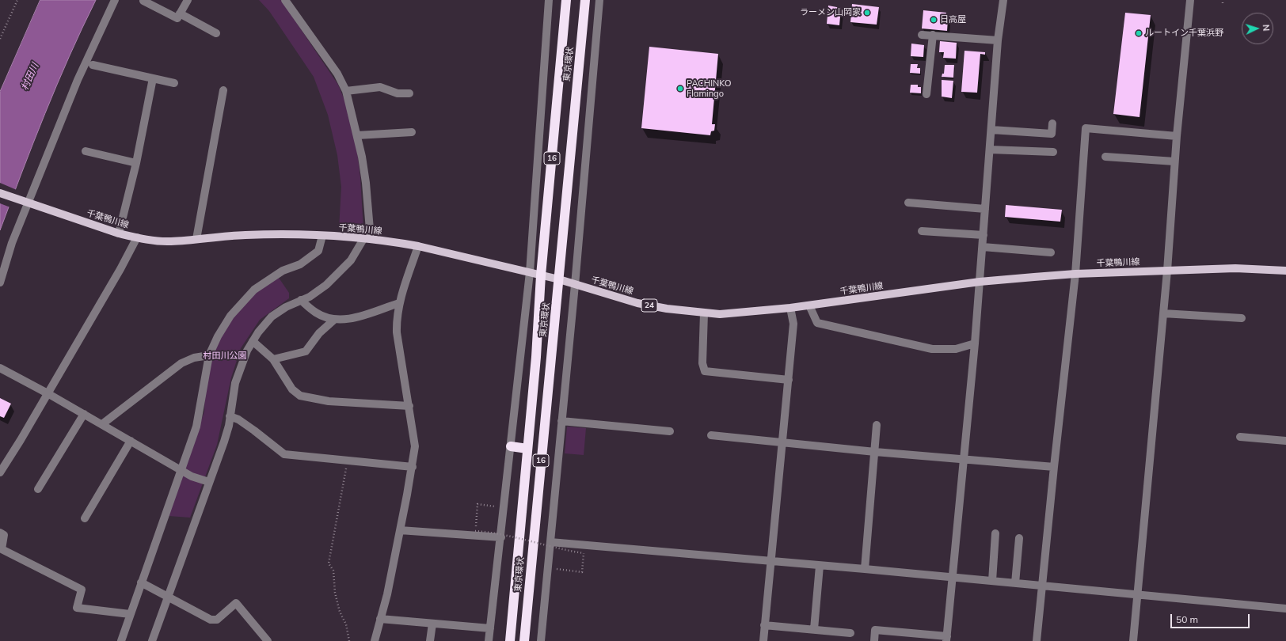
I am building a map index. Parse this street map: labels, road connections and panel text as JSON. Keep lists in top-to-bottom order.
{
  "streets": {
    "highway": ["東京環状", "16"],
    "main road": ["千葉鴨川線", "24"]
  },
  "crossings": [
    ["東京環状", "千葉鴨川線"]
  ],
  "water": ["村田川"],
  "parks": ["村田川公園"],
  "places": [
    "ラーメン山岡家",
    "日高屋",
    "ルートイン千葉浜野",
    "PACHINKO Flamingo"
  ],
  "scale_bar": "50 m",
  "north": "right"
}
